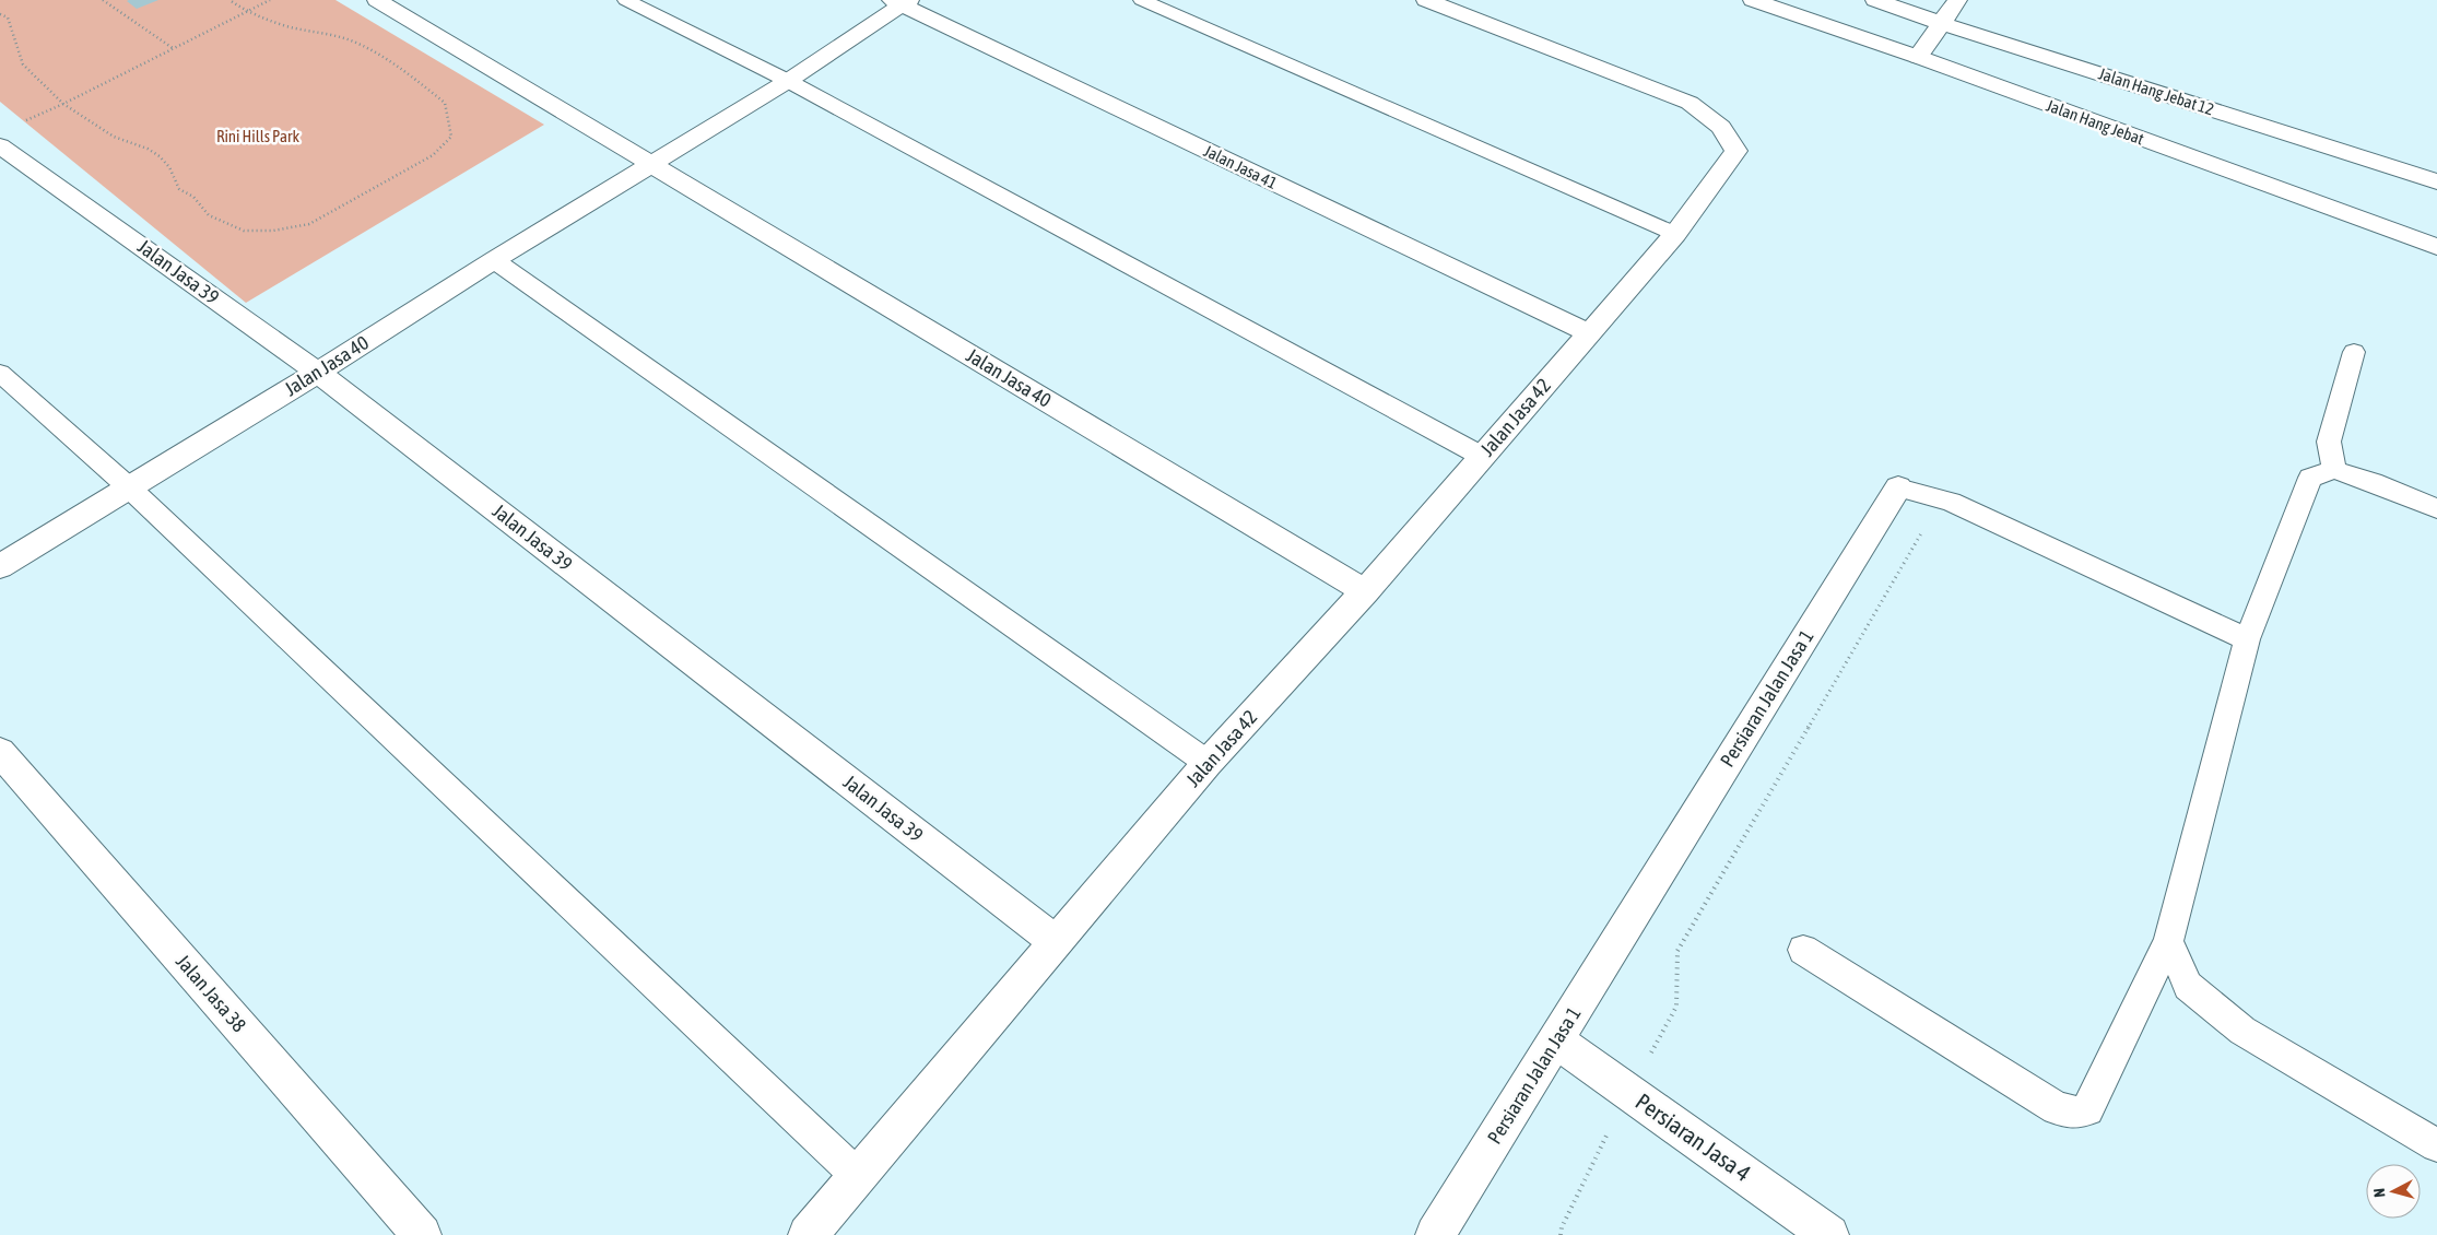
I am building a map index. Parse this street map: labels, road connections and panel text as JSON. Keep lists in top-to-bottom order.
{
  "streets": {
    "street": [
      "Jalan Hang Jebat 12",
      "Jalan Hang Jebat",
      "Jalan Jasa 41",
      "Jalan Jasa 39",
      "Jalan Jasa 40",
      "Jalan Jasa 42",
      "Persiaran Jalan Jasa 1",
      "Jalan Jasa 38",
      "Persiaran Jasa 4"
    ]
  },
  "crossings": [
    ["Jalan Jasa 41", "Jalan Jasa 40"],
    ["Jalan Jasa 41", "Jalan Jasa 42"],
    ["Jalan Jasa 39", "Jalan Jasa 40"],
    ["Jalan Jasa 39", "Jalan Jasa 42"],
    ["Jalan Jasa 40", "Jalan Jasa 42"],
    ["Persiaran Jalan Jasa 1", "Persiaran Jasa 4"]
  ],
  "parks": ["Rini Hills Park"],
  "north": "left"
}
